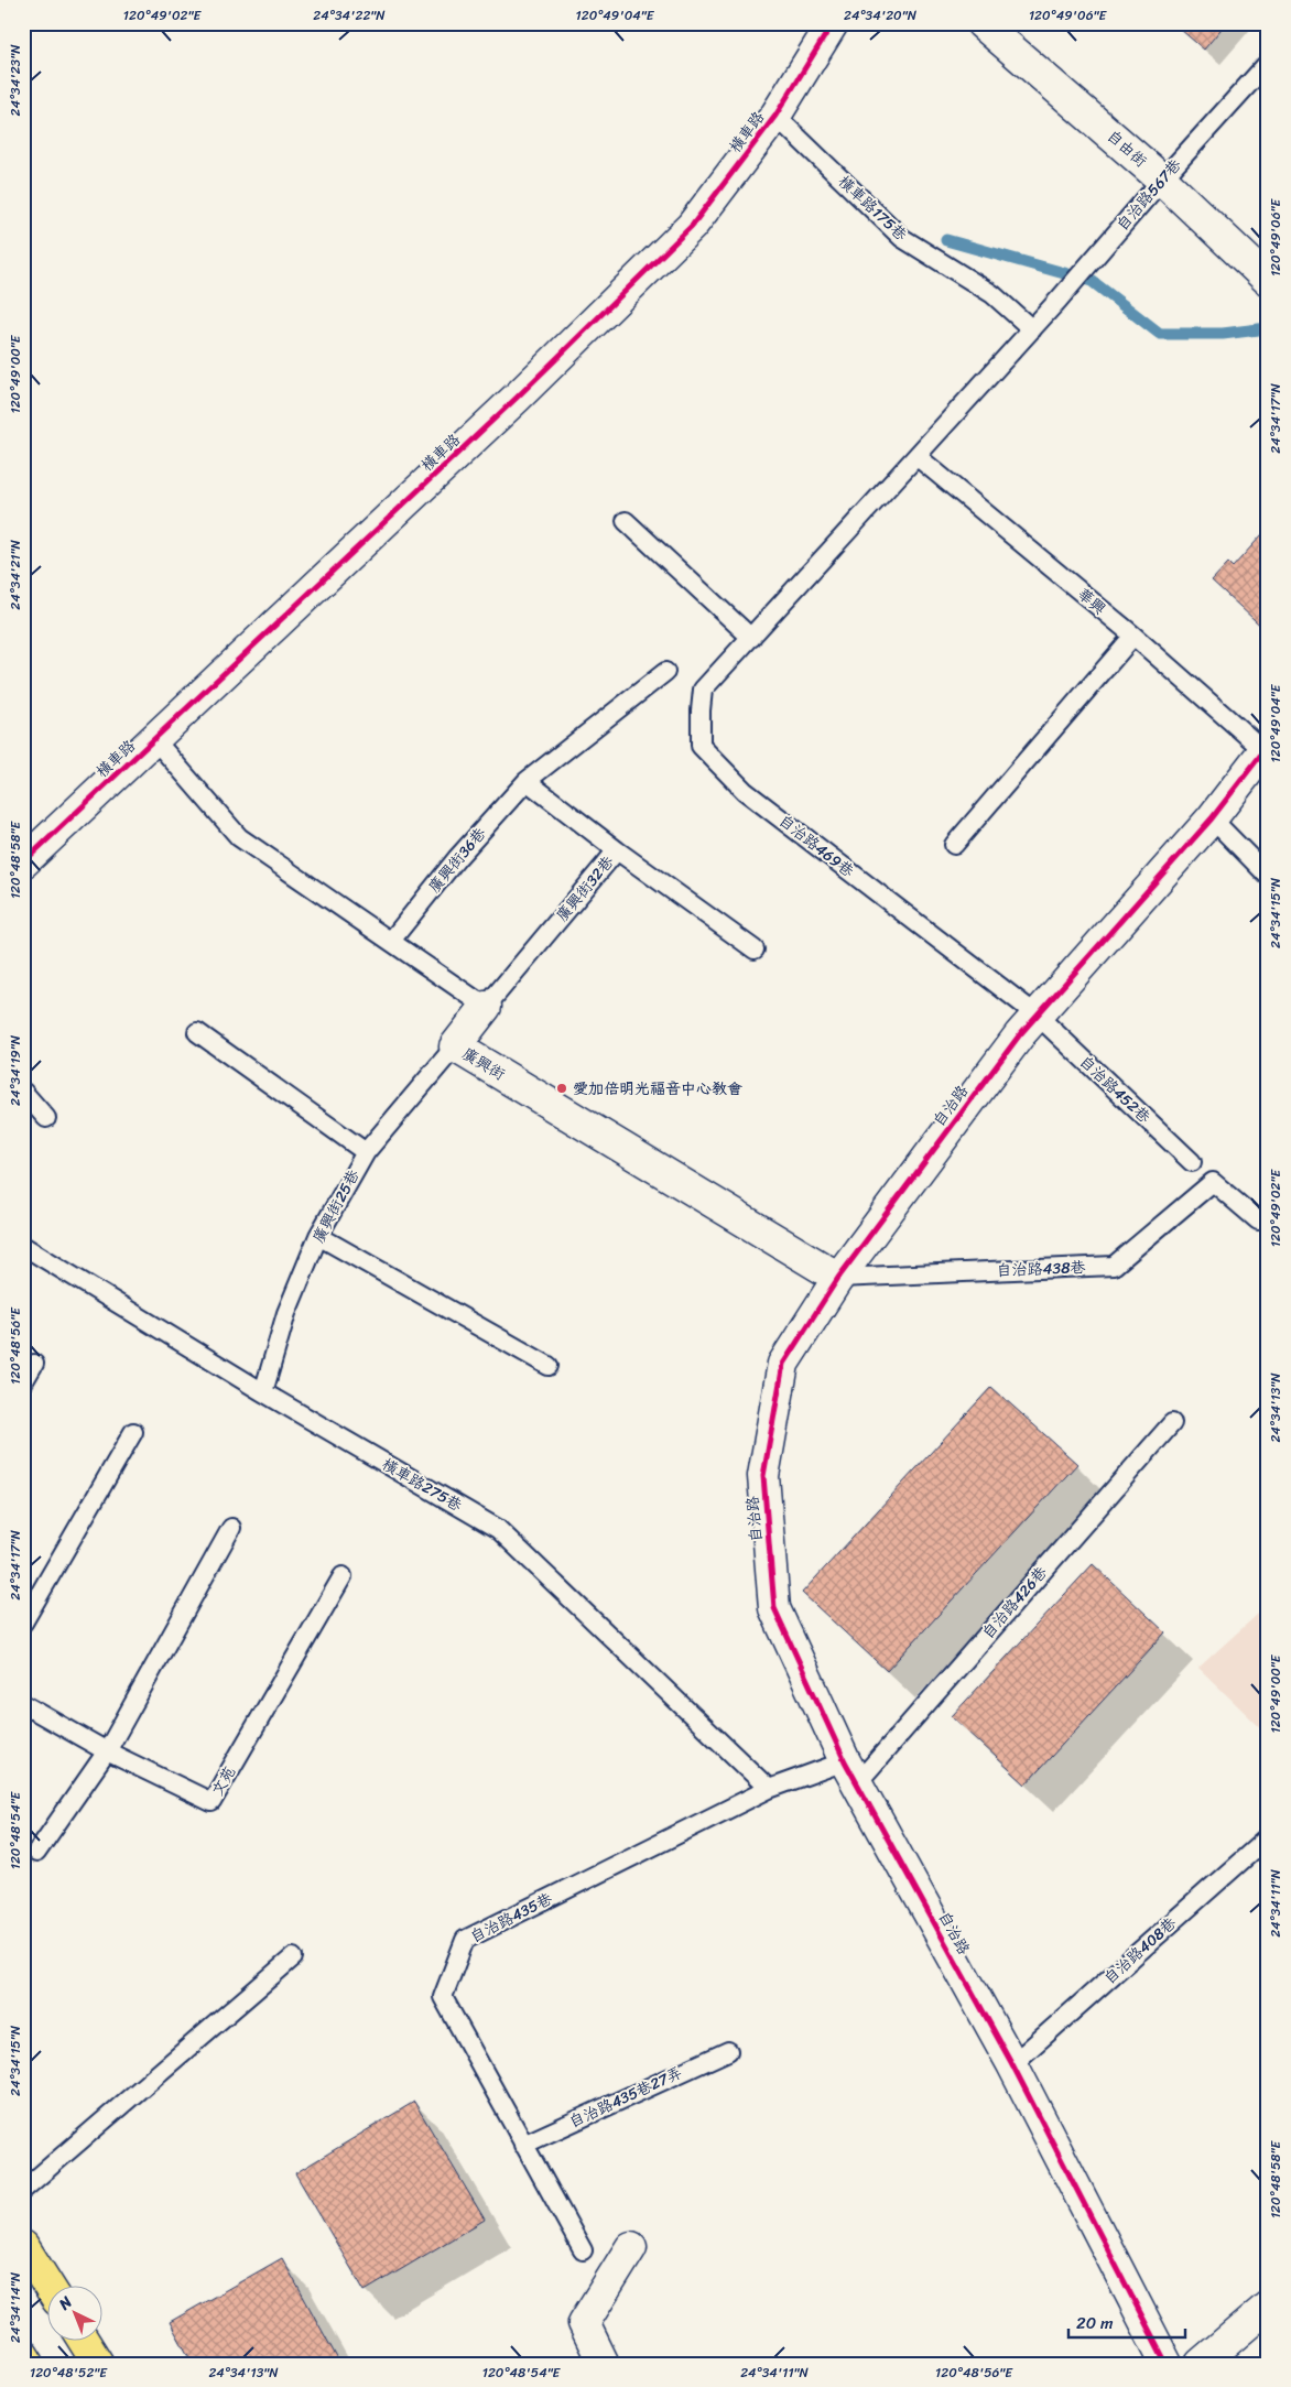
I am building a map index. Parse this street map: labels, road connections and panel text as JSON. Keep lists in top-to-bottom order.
{
  "streets": {
    "street": [
      "橫車路",
      "自由街",
      "廣興街",
      "自治路"
    ],
    "lane": [
      "自治路567巷",
      "橫車路175巷",
      "華興",
      "自治路469巷",
      "廣興街36巷",
      "廣興街32巷",
      "自治路452巷",
      "廣興街25巷",
      "自治路438巷",
      "橫車路275巷",
      "自治路426巷",
      "文苑",
      "自治路435巷",
      "自治路408巷",
      "自治路435巷27弄"
    ]
  },
  "crossings": [
    ["橫車路", "橫車路175巷"],
    ["自由街", "自治路567巷"],
    ["自治路567巷", "橫車路175巷"],
    ["華興", "自治路"],
    ["自治路469巷", "自治路452巷"],
    ["自治路469巷", "自治路"],
    ["廣興街32巷", "廣興街"],
    ["廣興街", "自治路"],
    ["廣興街", "廣興街25巷"],
    ["廣興街", "自治路438巷"],
    ["自治路452巷", "自治路"],
    ["自治路", "自治路438巷"],
    ["自治路", "自治路426巷"],
    ["自治路", "自治路435巷"],
    ["自治路", "自治路408巷"],
    ["廣興街25巷", "橫車路275巷"],
    ["橫車路275巷", "自治路435巷"],
    ["自治路426巷", "自治路435巷"],
    ["自治路435巷", "自治路435巷27弄"]
  ],
  "places": ["愛加倍明光福音中心教會"],
  "scale_bar": "20 m",
  "north": "top left",
  "coordinates": [
    "120°49'02\"E",
    "24°34'22\"N",
    "120°49'04\"E",
    "24°34'20\"N",
    "120°49'06\"E",
    "24°34'23\"N",
    "120°49'00\"E",
    "24°34'17\"N",
    "24°34'21\"N",
    "120°48'58\"E",
    "24°34'15\"N",
    "24°34'19\"N",
    "120°48'56\"E",
    "24°34'13\"N",
    "120°48'54\"E",
    "24°34'11\"N",
    "24°34'14\"N",
    "120°48'52\"E"
  ]
}
